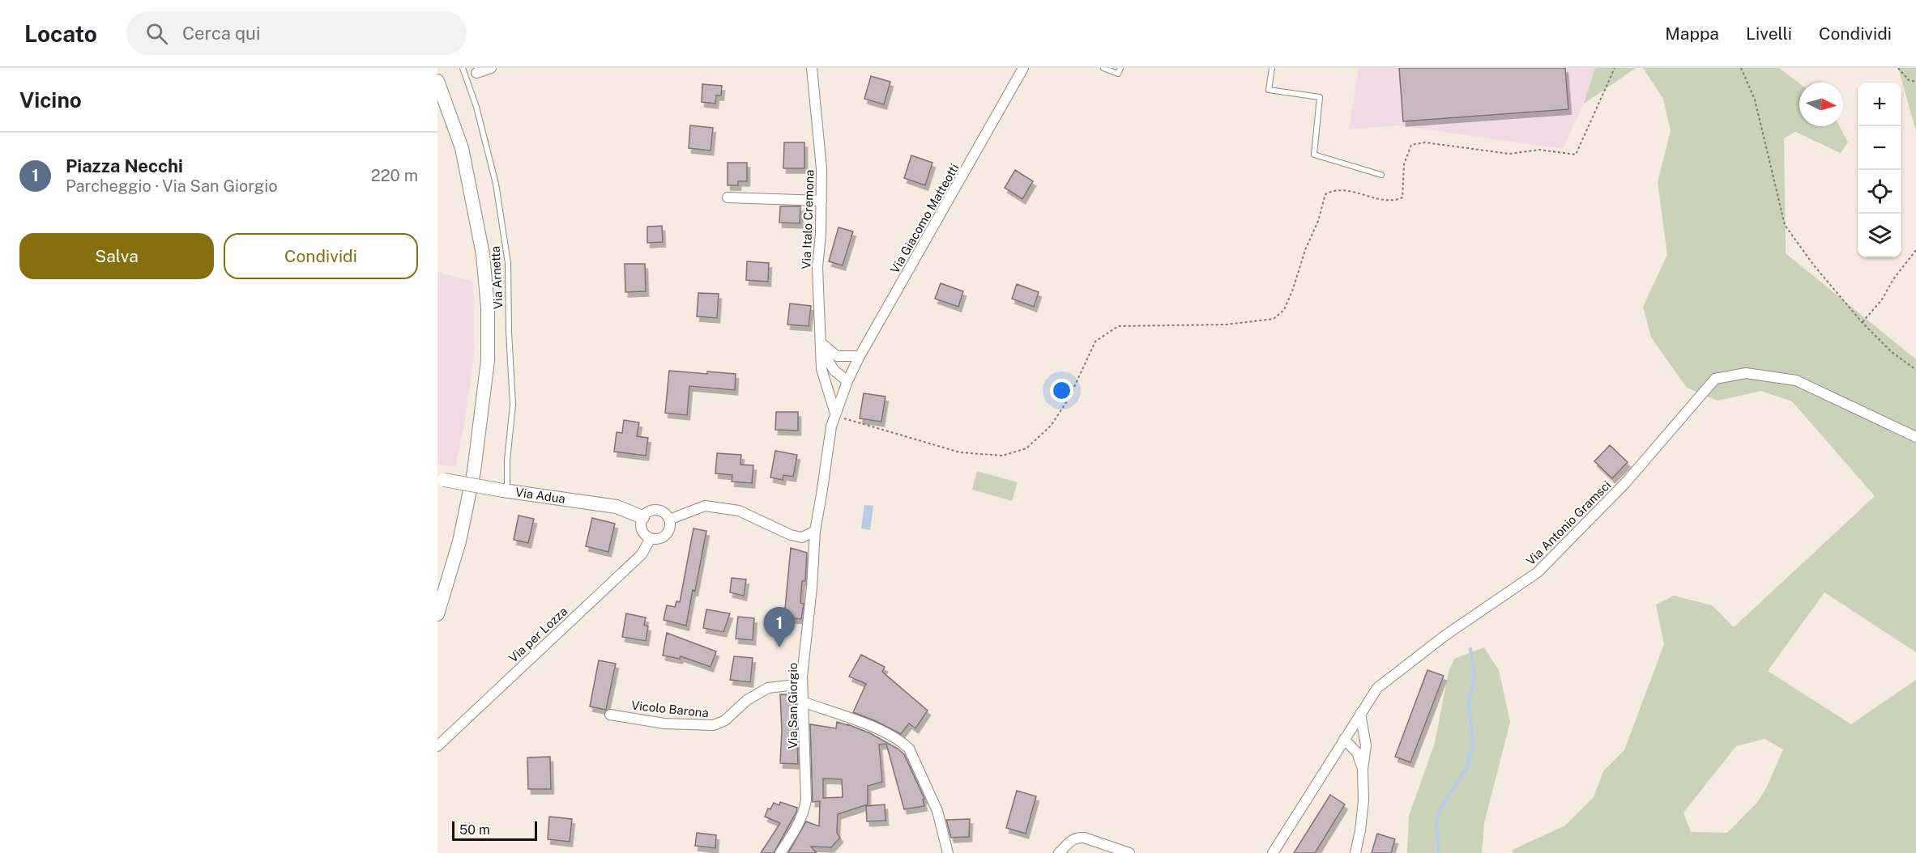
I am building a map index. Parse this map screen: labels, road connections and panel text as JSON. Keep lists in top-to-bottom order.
{
  "streets": {
    "main road": ["Via Adua"],
    "street": [
      "Via Giacomo Matteotti",
      "Via Italo Cremona",
      "Via Antonio Gramsci",
      "Via per Lozza",
      "Via San Giorgio",
      "Vicolo Barona"
    ],
    "lane": ["Via Arnetta"]
  },
  "crossings": [
    ["Via Giacomo Matteotti", "Via Italo Cremona"],
    ["Via Giacomo Matteotti", "Via San Giorgio"],
    ["Via Italo Cremona", "Via San Giorgio"],
    ["Via Arnetta", "Via Adua"],
    ["Via Adua", "Via per Lozza"],
    ["Via San Giorgio", "Vicolo Barona"]
  ],
  "scale_bar": "50 m",
  "north": "right",
  "page": {
    "header": "Locato",
    "search": "Cerca qui",
    "nav": ["Mappa", "Livelli", "Condividi"],
    "heading": "Vicino",
    "map_buttons": ["+", "−"],
    "list": [
      {
        "mark": "1",
        "name": "Piazza Necchi",
        "note": "Parcheggio · Via San Giorgio",
        "value": "220 m"
      }
    ],
    "buttons": ["Salva", "Condividi"],
    "pins": "1",
    "scale": "50 m"
  }
}
